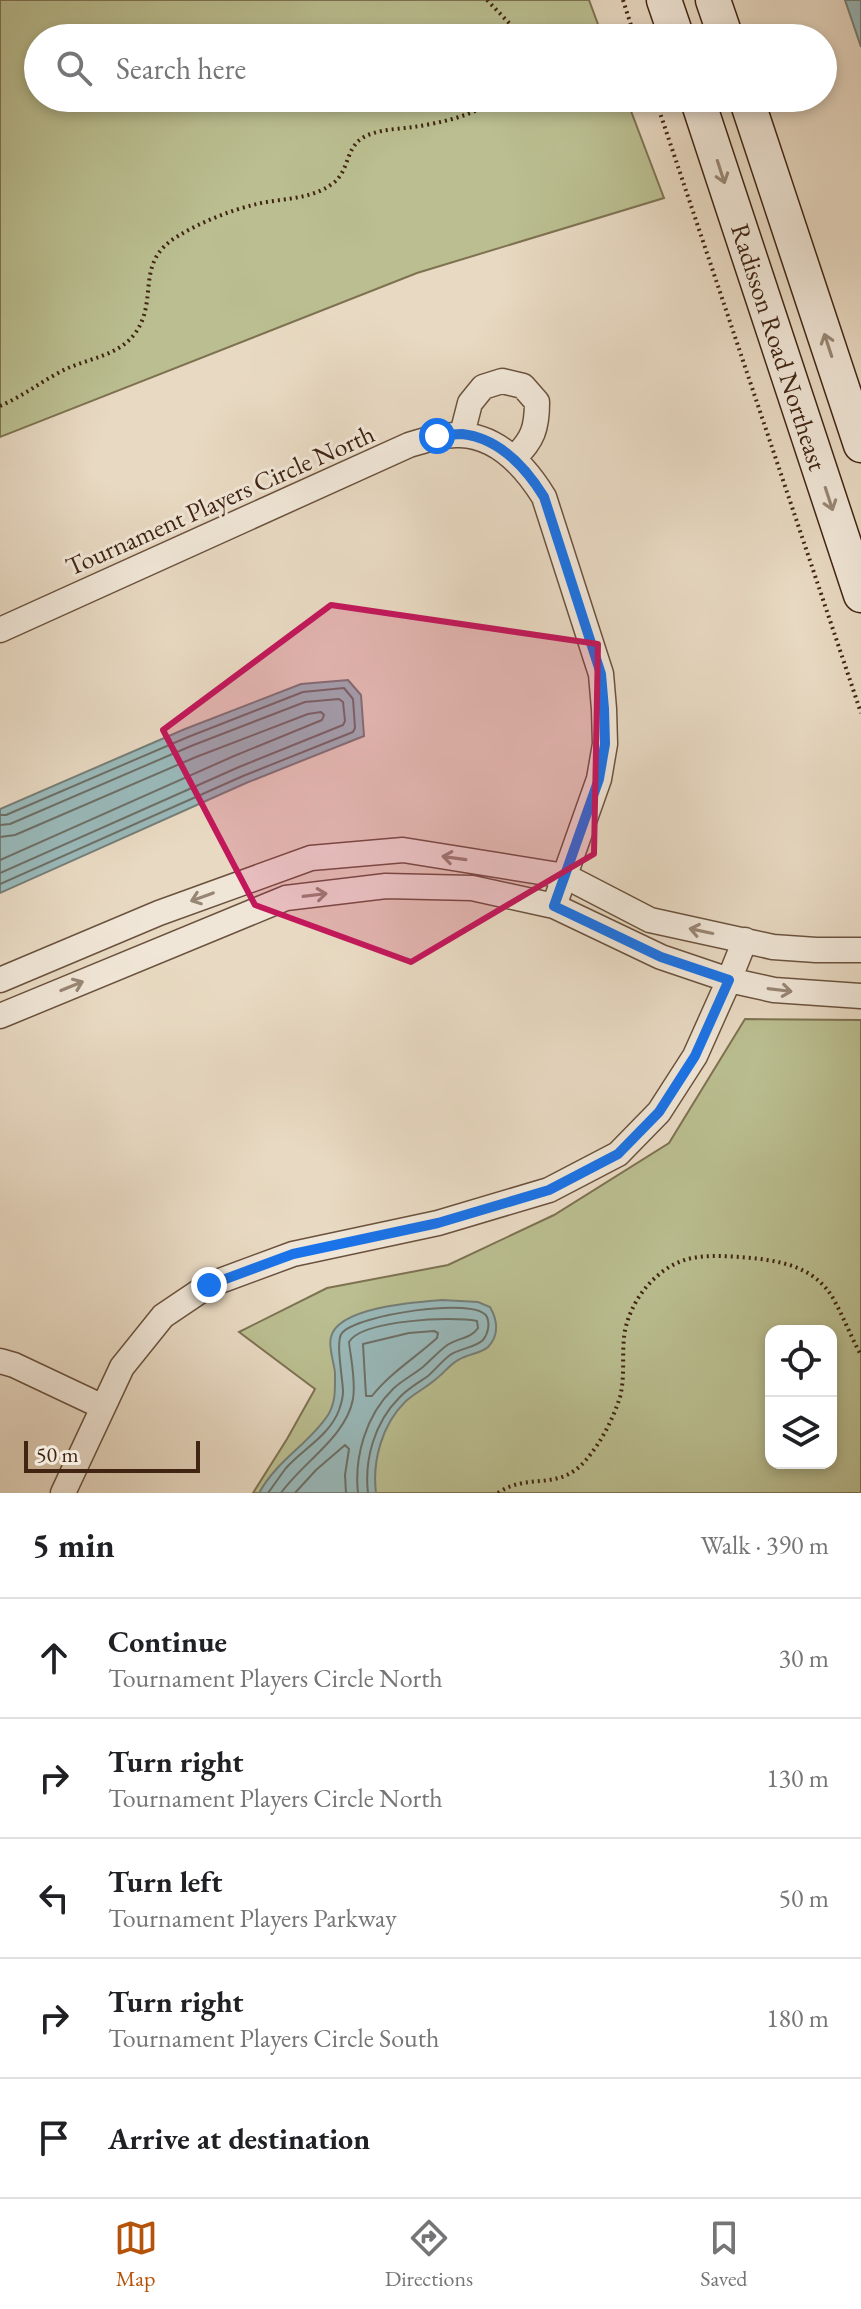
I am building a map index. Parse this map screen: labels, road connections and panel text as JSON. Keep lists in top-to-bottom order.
{
  "streets": {
    "main road": ["Radisson Road Northeast"],
    "street": ["Tournament Players Circle North"]
  },
  "scale_bar": "50 m",
  "page": {
    "search": "Search here",
    "scale": "50 m",
    "heading": ["5 min", "Walk · 390 m"],
    "list": [
      ["Continue", "Tournament Players Circle North", "30 m"],
      ["Turn right", "Tournament Players Circle North", "130 m"],
      ["Turn left", "Tournament Players Parkway", "50 m"],
      ["Turn right", "Tournament Players Circle South", "180 m"],
      "Arrive at destination"
    ],
    "nav": ["Map", "Directions", "Saved"]
  }
}
